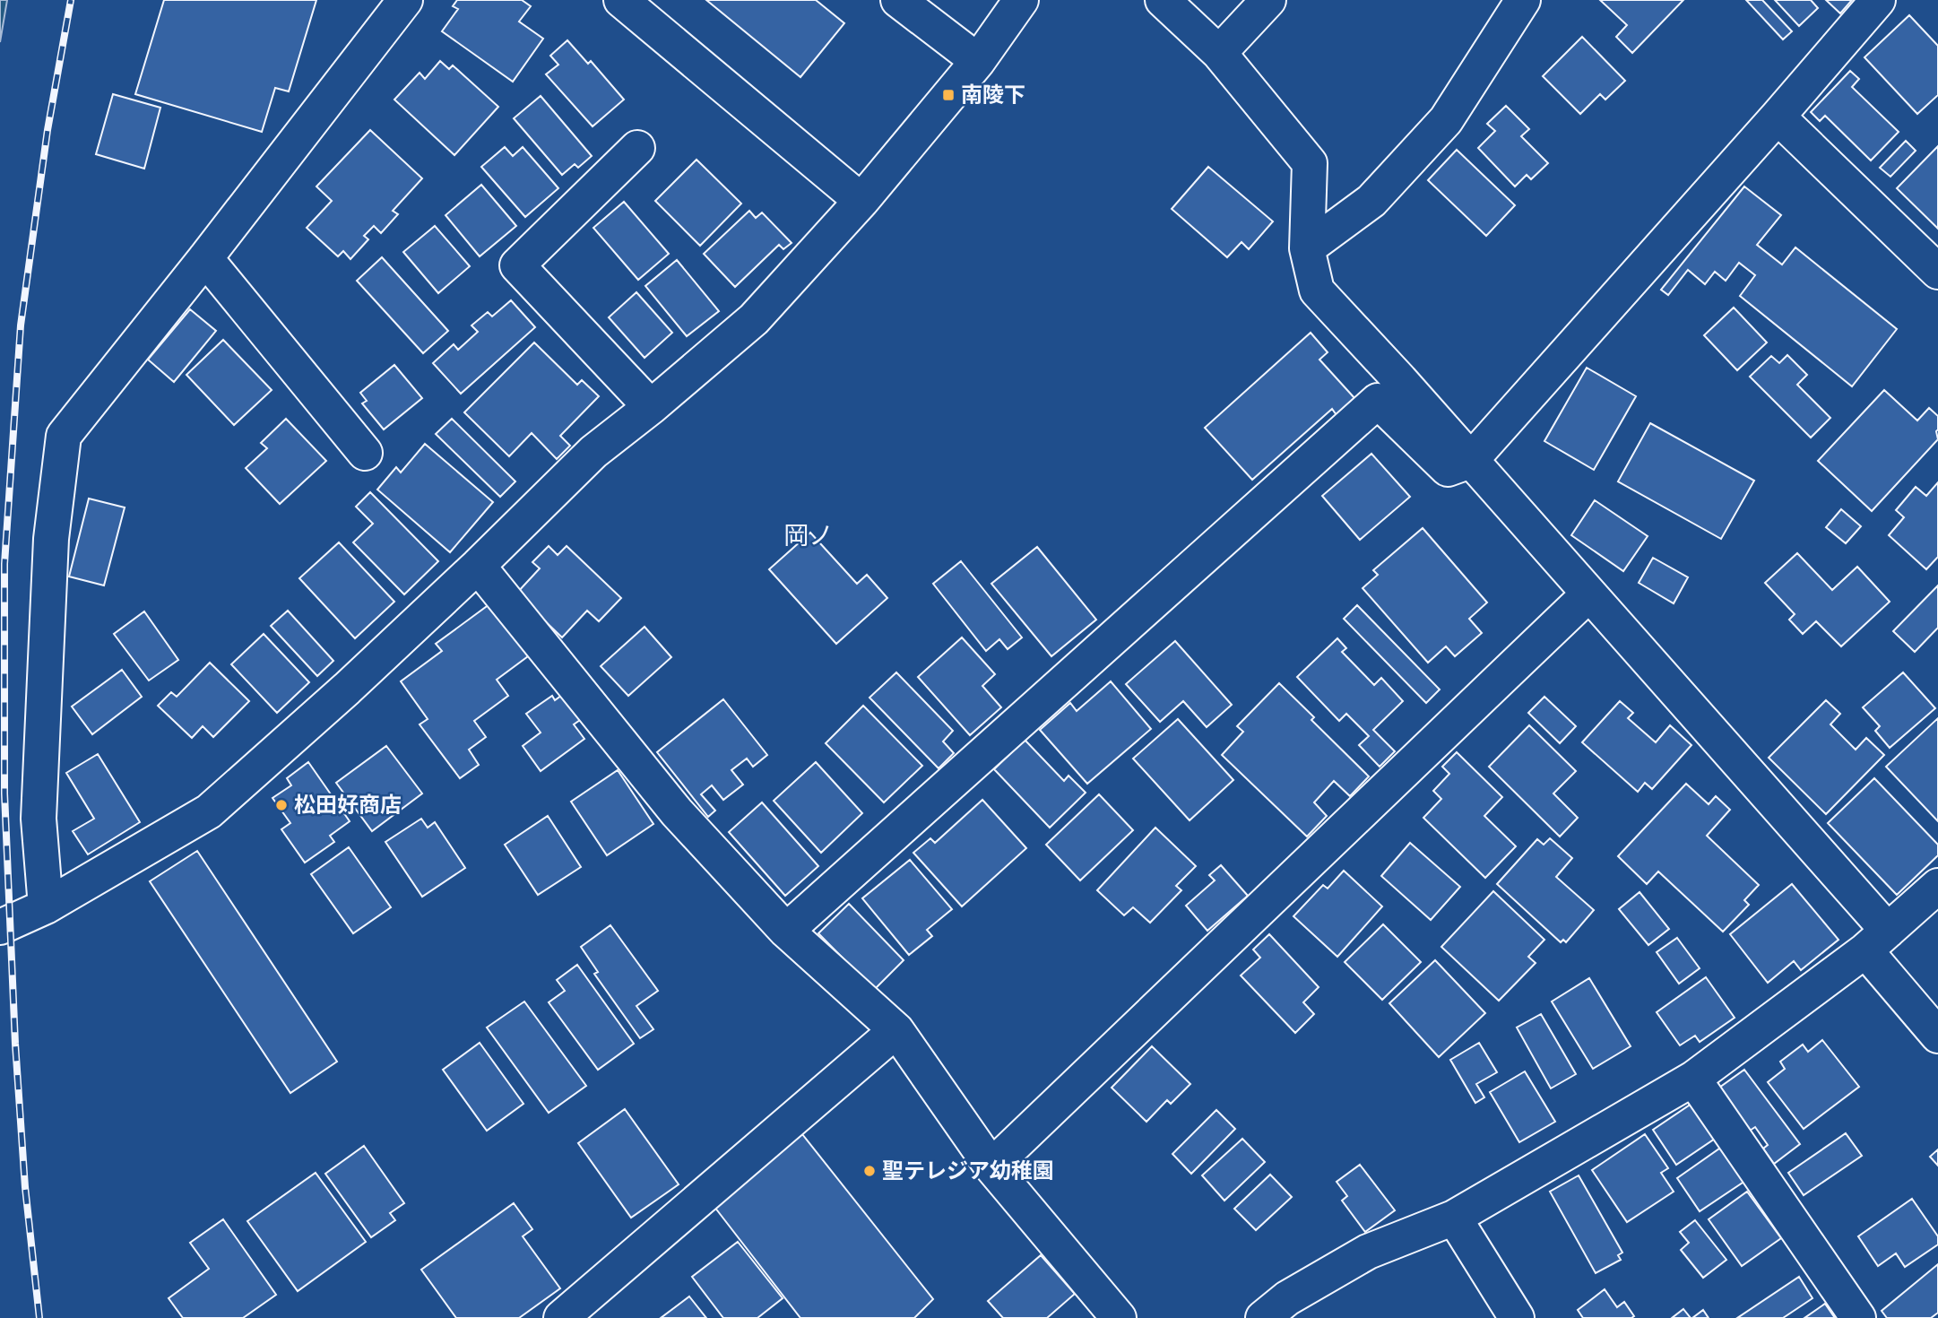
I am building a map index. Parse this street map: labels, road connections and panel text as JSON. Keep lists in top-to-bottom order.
{
  "districts": ["岡ノ"],
  "places": {
    "transit": ["南陵下"],
    "other": ["松田好商店", "聖テレジア幼稚園"]
  }
}
